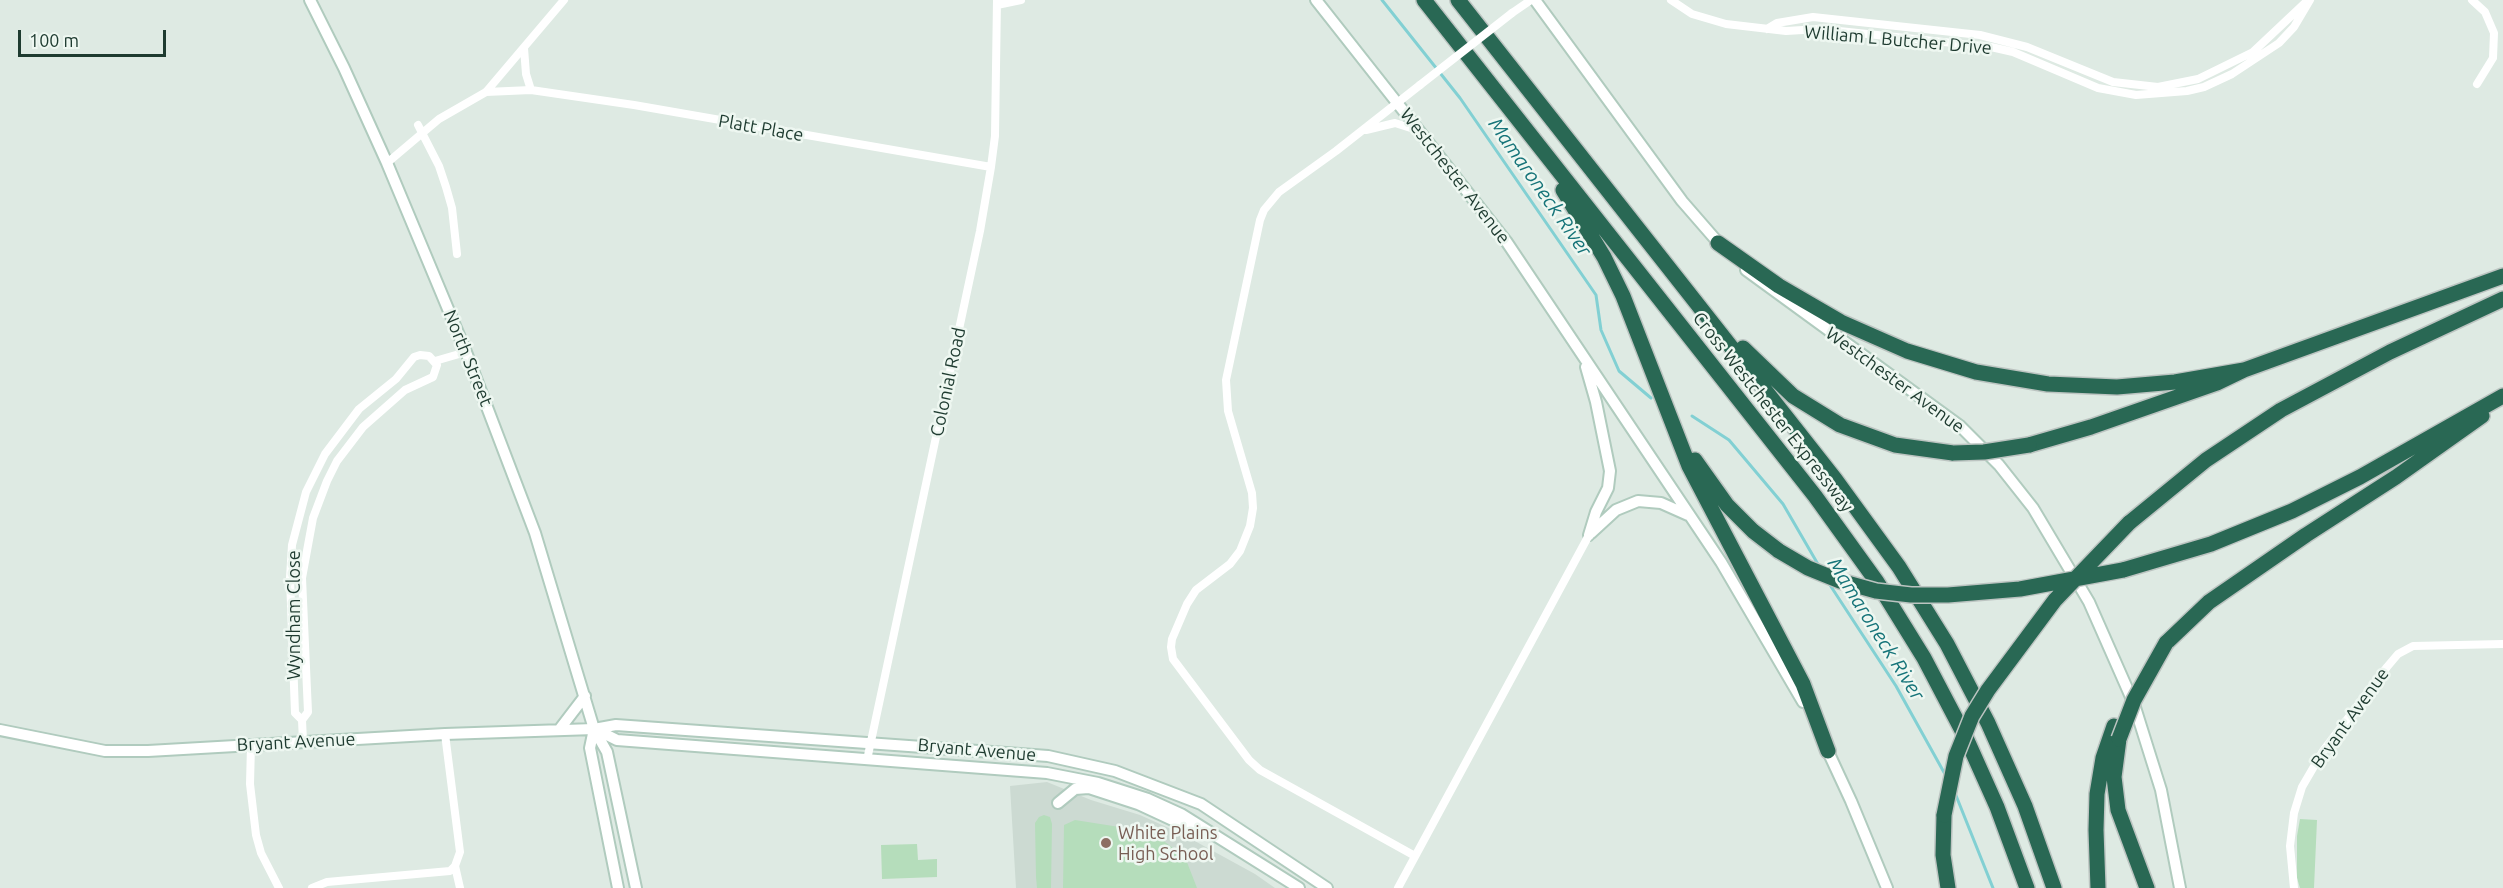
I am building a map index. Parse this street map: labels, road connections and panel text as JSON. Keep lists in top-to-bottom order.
{
  "streets": {
    "highway": ["Cross Westchester Expressway"],
    "main road": ["Westchester Avenue", "North Street", "Bryant Avenue"],
    "street": [
      "William L Butcher Drive",
      "Platt Place",
      "Colonial Road",
      "Wyndham Close"
    ]
  },
  "crossings": [
    ["Platt Place", "Colonial Road"],
    ["North Street", "Wyndham Close"],
    ["North Street", "Bryant Avenue"],
    ["Colonial Road", "Bryant Avenue"],
    ["Wyndham Close", "Bryant Avenue"]
  ],
  "water": ["Mamaroneck River"],
  "places": ["White Plains High School"],
  "scale_bar": "100 m"
}
